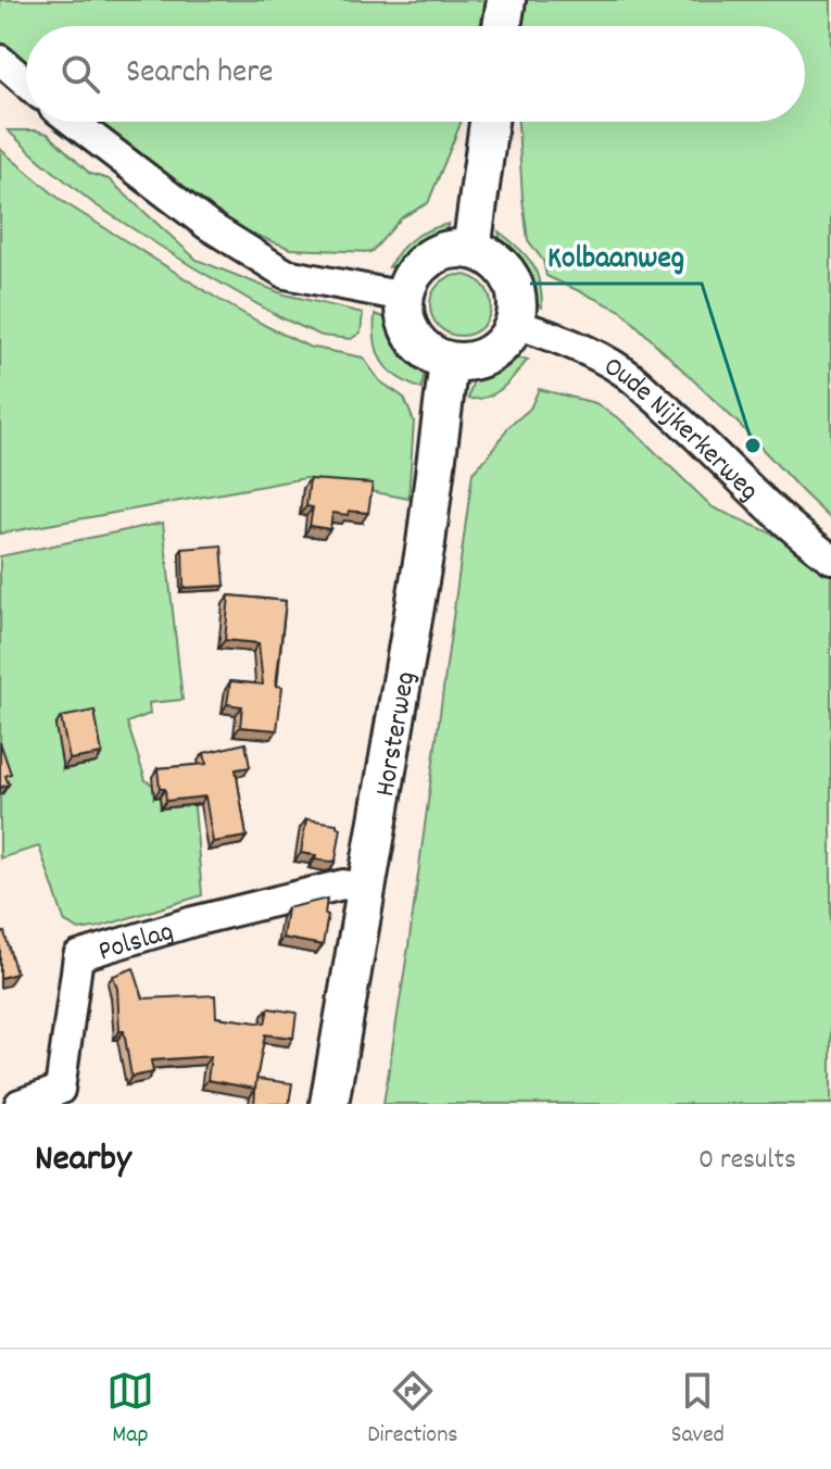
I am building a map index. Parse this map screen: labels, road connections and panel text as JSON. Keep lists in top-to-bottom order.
{
  "streets": {
    "main road": ["Horsterweg"],
    "street": ["Oude Nijkerkerweg", "Polslag"]
  },
  "crossings": [
    ["Oude Nijkerkerweg", "Horsterweg"],
    ["Horsterweg", "Polslag"]
  ],
  "places": ["Kolbaanweg"],
  "page": {
    "search": "Search here",
    "heading": ["Nearby", "0 results"],
    "nav": ["Map", "Directions", "Saved"]
  }
}
